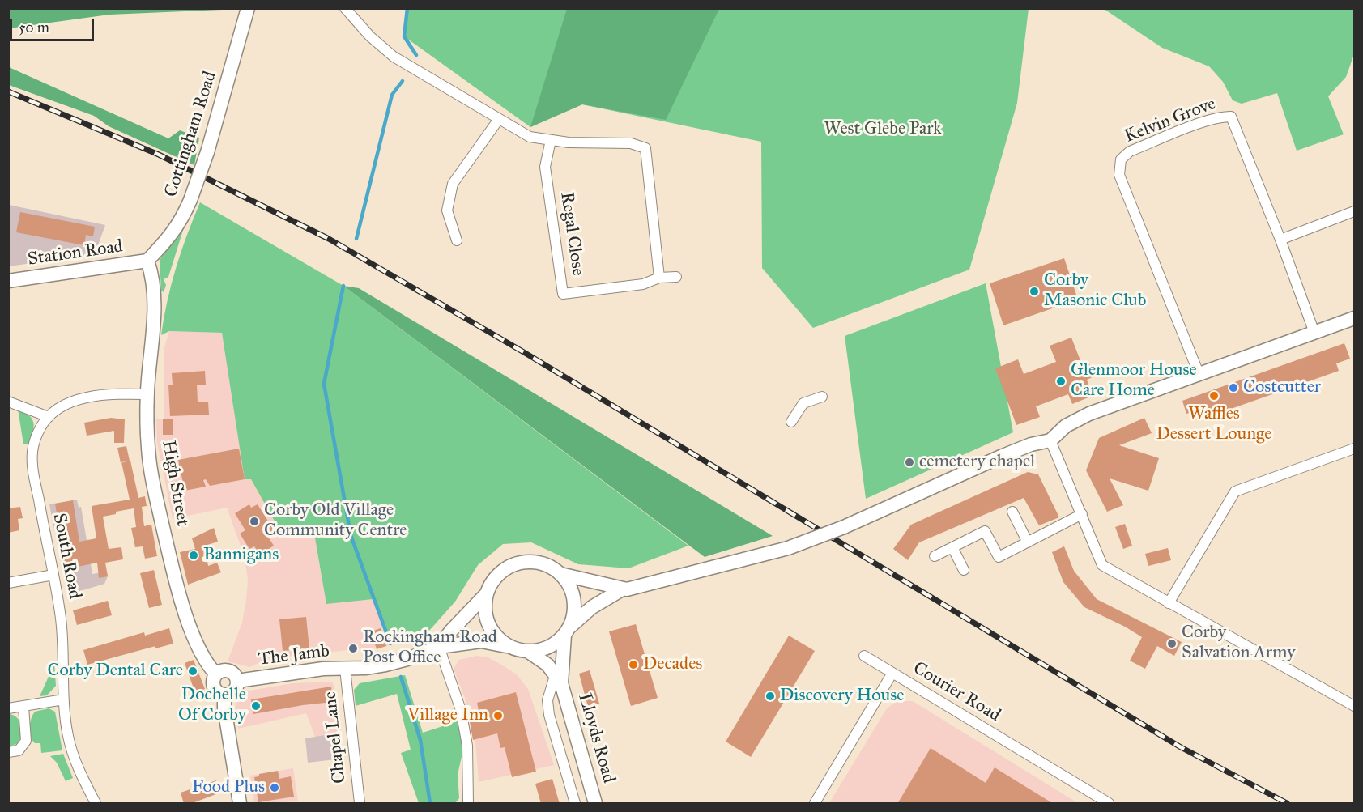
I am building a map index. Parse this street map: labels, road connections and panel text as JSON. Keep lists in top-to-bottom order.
{
  "streets": {
    "main road": [
      "Cottingham Road",
      "Station Road",
      "High Street",
      "The Jamb",
      "Lloyds Road"
    ],
    "street": [
      "Kelvin Grove",
      "Regal Close",
      "South Road",
      "Courier Road",
      "Chapel Lane"
    ]
  },
  "crossings": [
    ["Cottingham Road", "Station Road"],
    ["Cottingham Road", "High Street"],
    ["Station Road", "High Street"],
    ["High Street", "South Road"],
    ["High Street", "The Jamb"],
    ["The Jamb", "Chapel Lane"],
    ["The Jamb", "Lloyds Road"]
  ],
  "parks": ["West Glebe Park"],
  "places": [
    "Corby Masonic Club",
    "Glenmoor House Care Home",
    "Costcutter",
    "Waffles Dessert Lounge",
    "cemetery chapel",
    "Corby Old Village Community Centre",
    "Bannigans",
    "Corby Salvation Army",
    "Rockingham Road Post Office",
    "Decades",
    "Corby Dental Care",
    "Discovery House",
    "Dochelle Of Corby",
    "Village Inn",
    "Food Plus"
  ],
  "scale_bar": "50 m"
}
